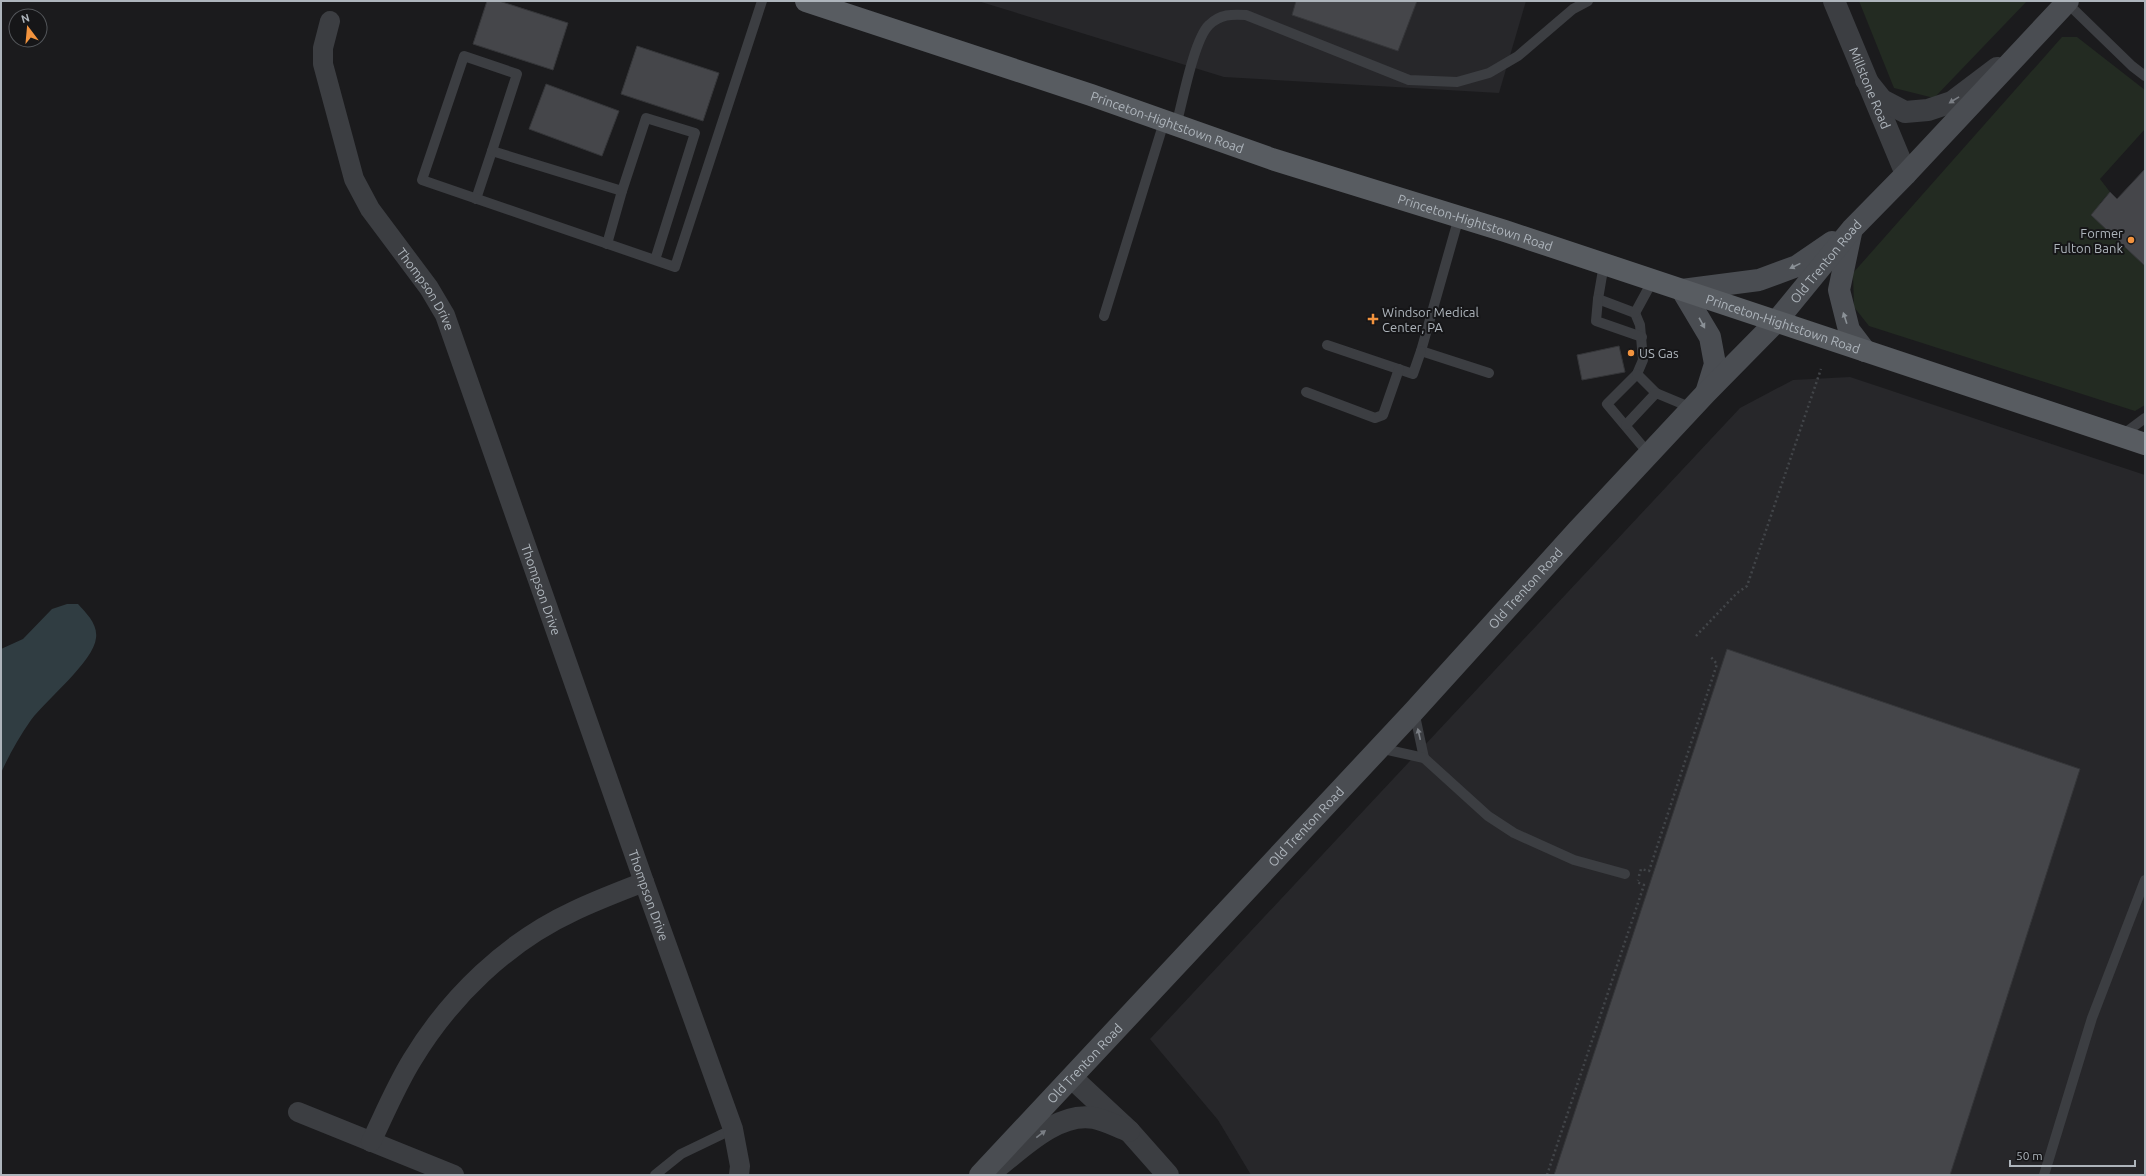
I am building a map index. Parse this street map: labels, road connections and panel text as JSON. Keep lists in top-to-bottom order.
{
  "streets": {
    "main road": ["Princeton-Hightstown Road", "Old Trenton Road"],
    "street": ["Millstone Road", "Thompson Drive"]
  },
  "crossings": [
    ["Millstone Road", "Old Trenton Road"],
    ["Princeton-Hightstown Road", "Old Trenton Road"]
  ],
  "places": {
    "other": ["Former Fulton Bank", "US Gas"],
    "health": ["Windsor Medical Center, PA"]
  },
  "scale_bar": "50 m",
  "north": "top"
}
